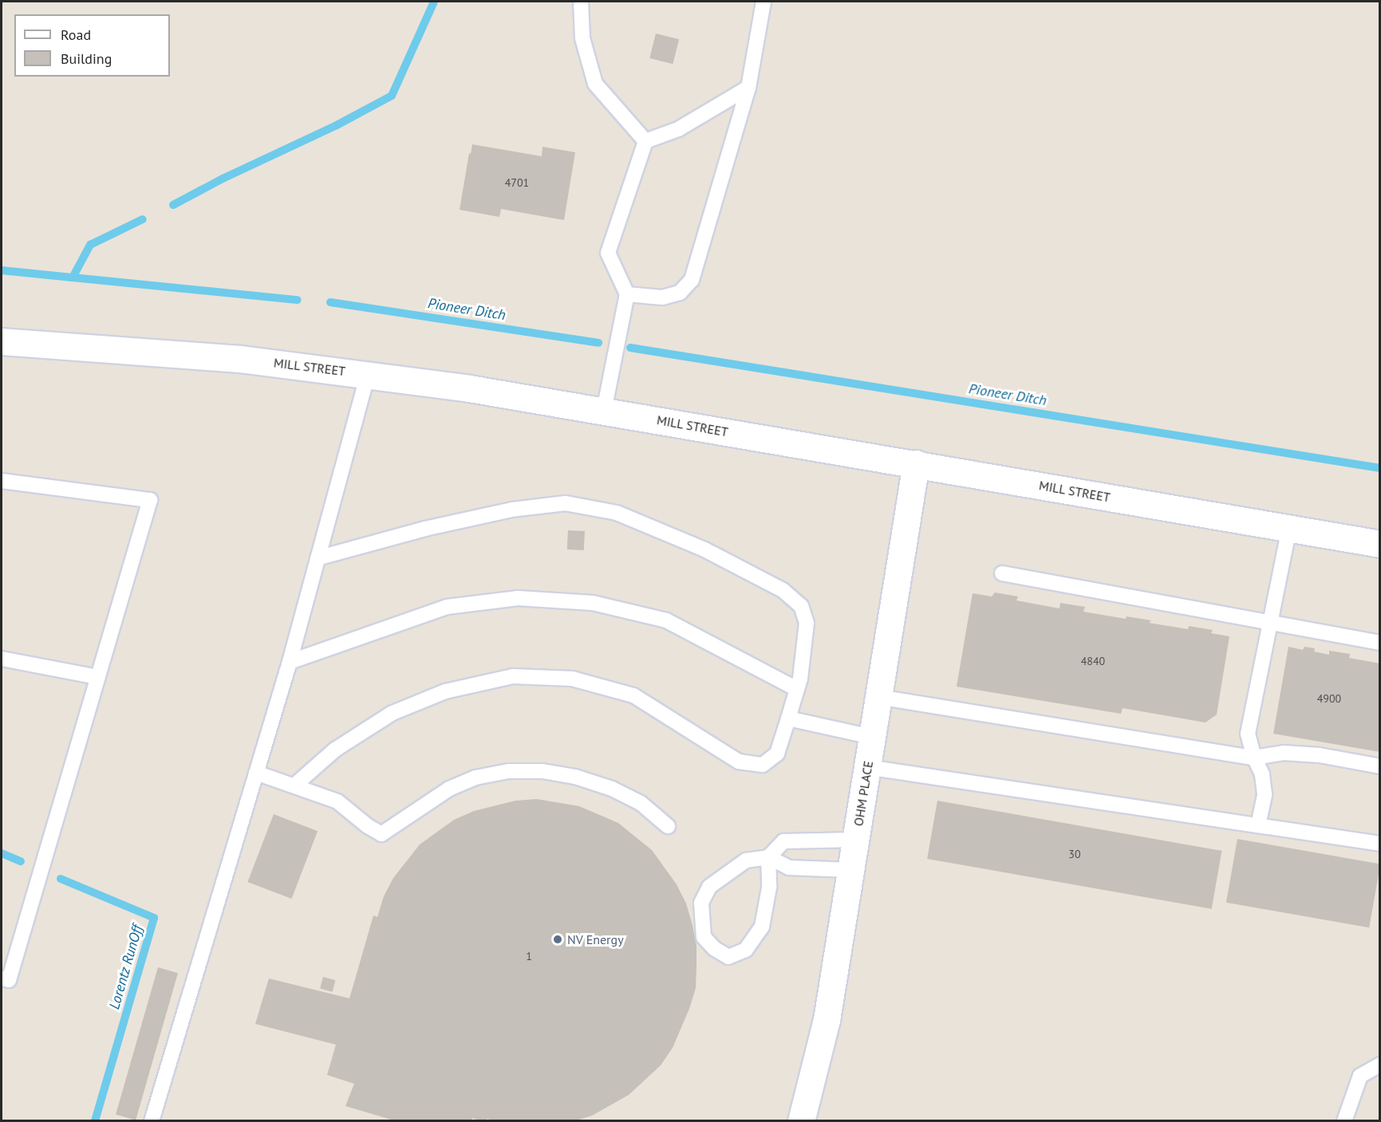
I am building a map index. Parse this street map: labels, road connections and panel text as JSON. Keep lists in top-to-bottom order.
{
  "streets": {
    "main road": ["MILL STREET", "OHM PLACE"]
  },
  "crossings": [
    ["MILL STREET", "OHM PLACE"]
  ],
  "water": ["Pioneer Ditch", "Lorentz RunOff"],
  "places": ["NV Energy"],
  "house_numbers": [
    "4701",
    "4840",
    "4900",
    "30",
    "1"
  ],
  "legend": ["Road", "Building"]
}
